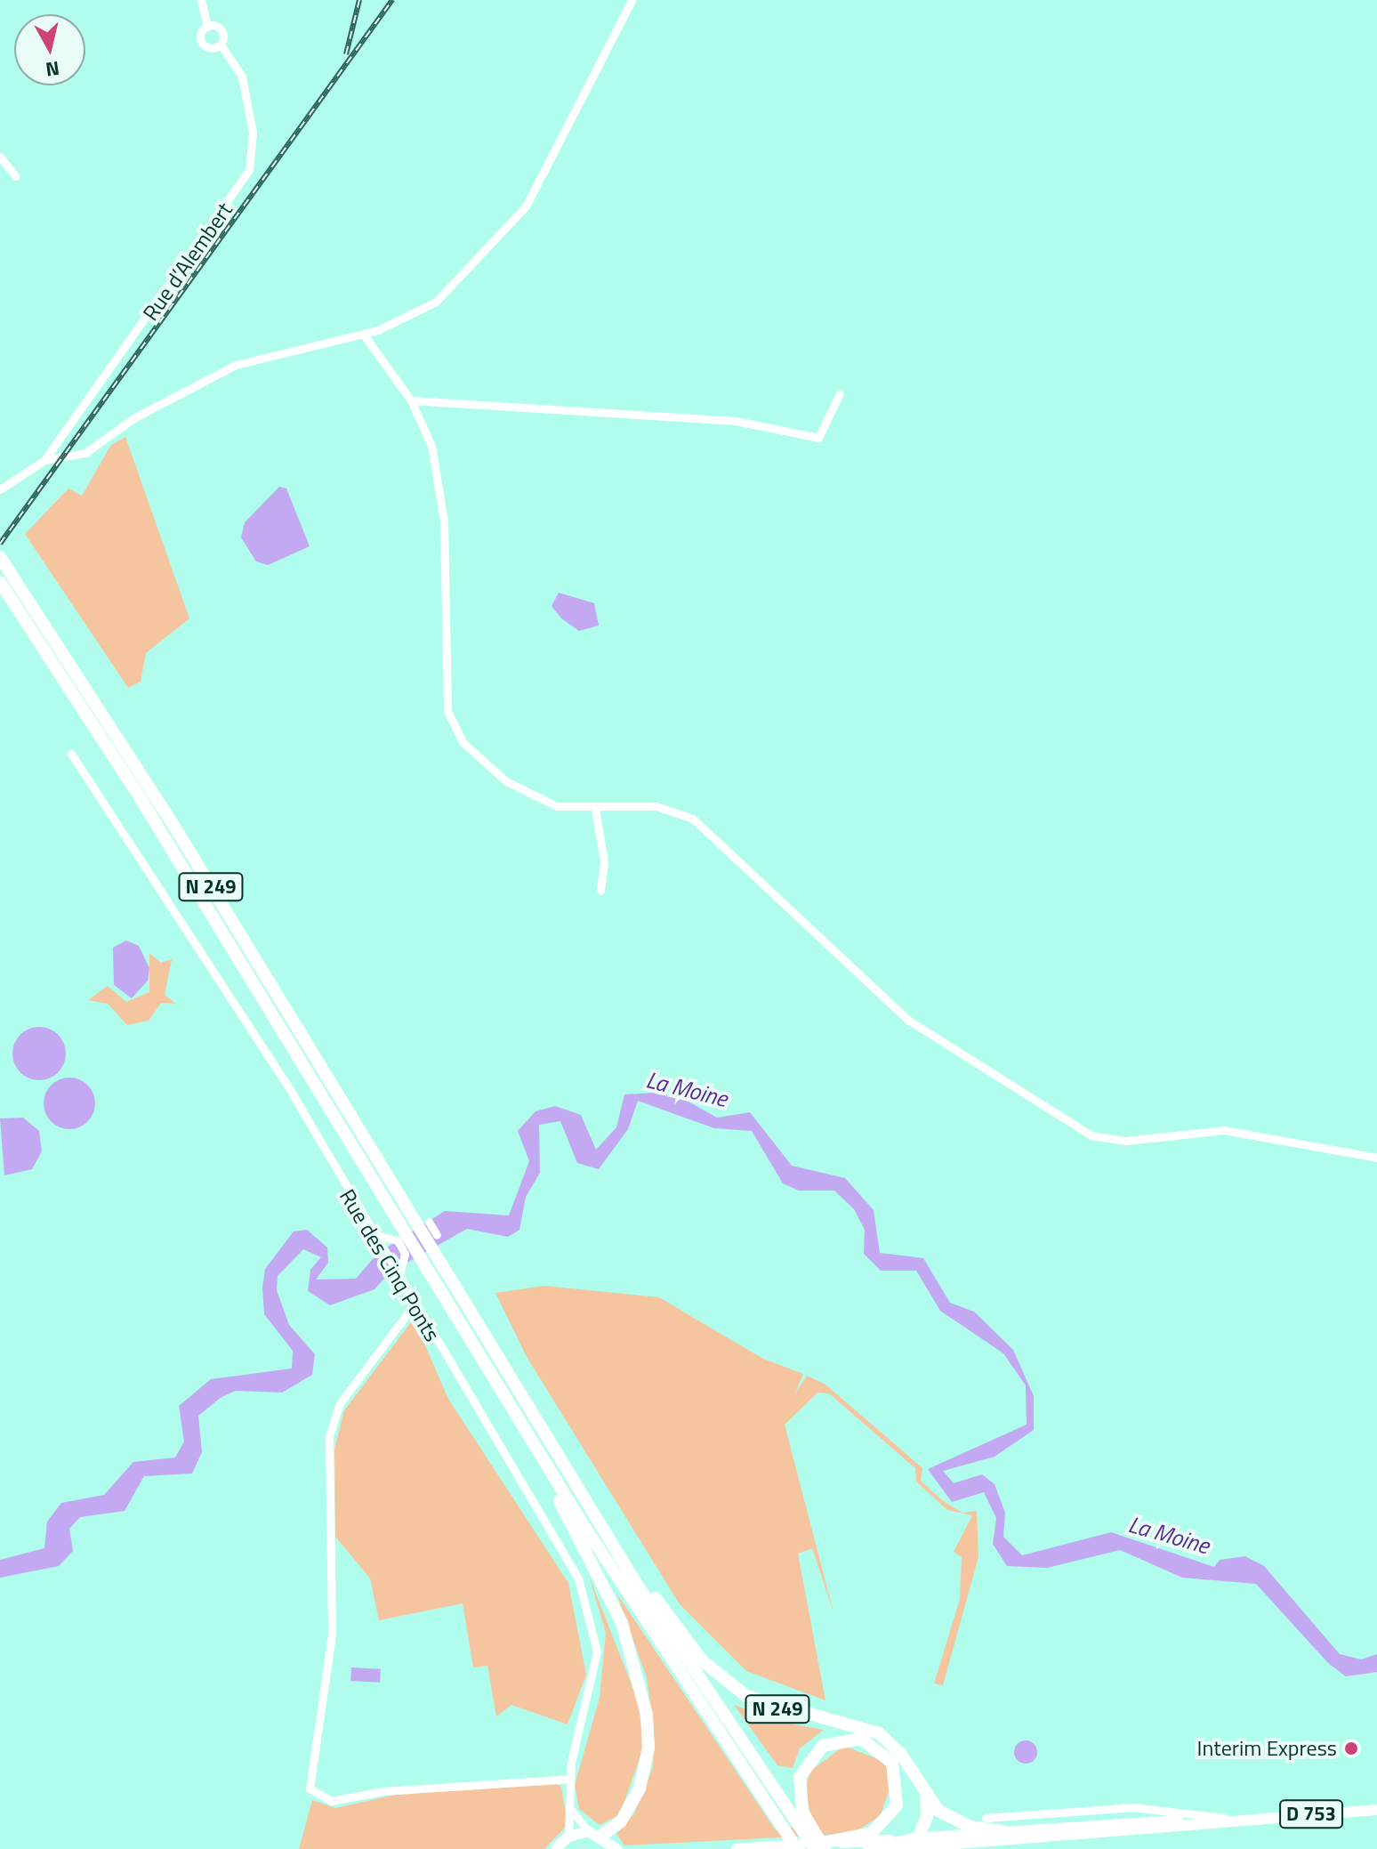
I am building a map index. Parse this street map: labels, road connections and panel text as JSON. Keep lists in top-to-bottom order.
{
  "streets": {
    "highway": ["N 249"],
    "main road": ["D 753"],
    "street": ["Rue d’Alembert", "Rue des Cinq Ponts"]
  },
  "crossings": [
    ["N 249", "D 753"]
  ],
  "water": ["La Moine"],
  "places": ["Interim Express"],
  "north": "bottom"
}
